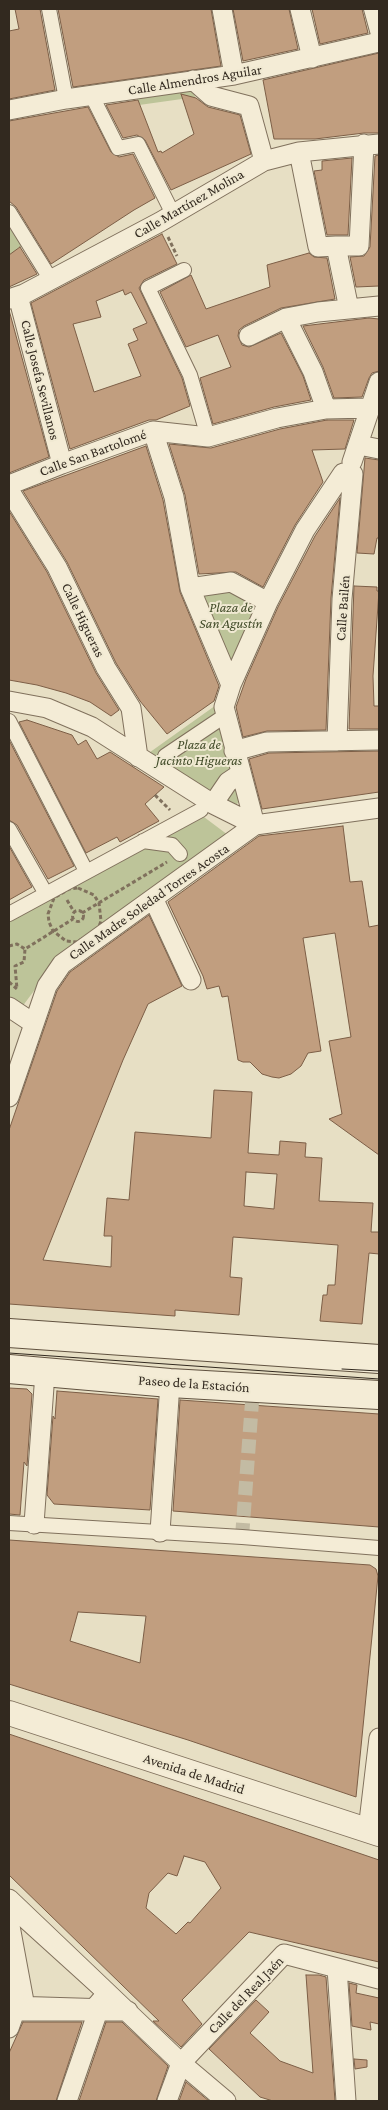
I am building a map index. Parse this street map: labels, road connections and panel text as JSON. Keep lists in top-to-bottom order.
{
  "streets": {
    "main road": ["Paseo de la Estación"],
    "street": [
      "Calle Almendros Aguilar",
      "Calle Martínez Molina",
      "Calle Josefa Sevillanos",
      "Calle San Bartolomé",
      "Calle Bailén",
      "Calle Higueras",
      "Calle Madre Soledad Torres Acosta",
      "Avenida de Madrid",
      "Calle del Real Jaén"
    ]
  },
  "crossings": [
    ["Calle Martínez Molina", "Calle Josefa Sevillanos"],
    ["Calle Josefa Sevillanos", "Calle San Bartolomé"]
  ],
  "parks": ["Plaza de San Agustín", "Plaza de Jacinto Higueras"]
}
